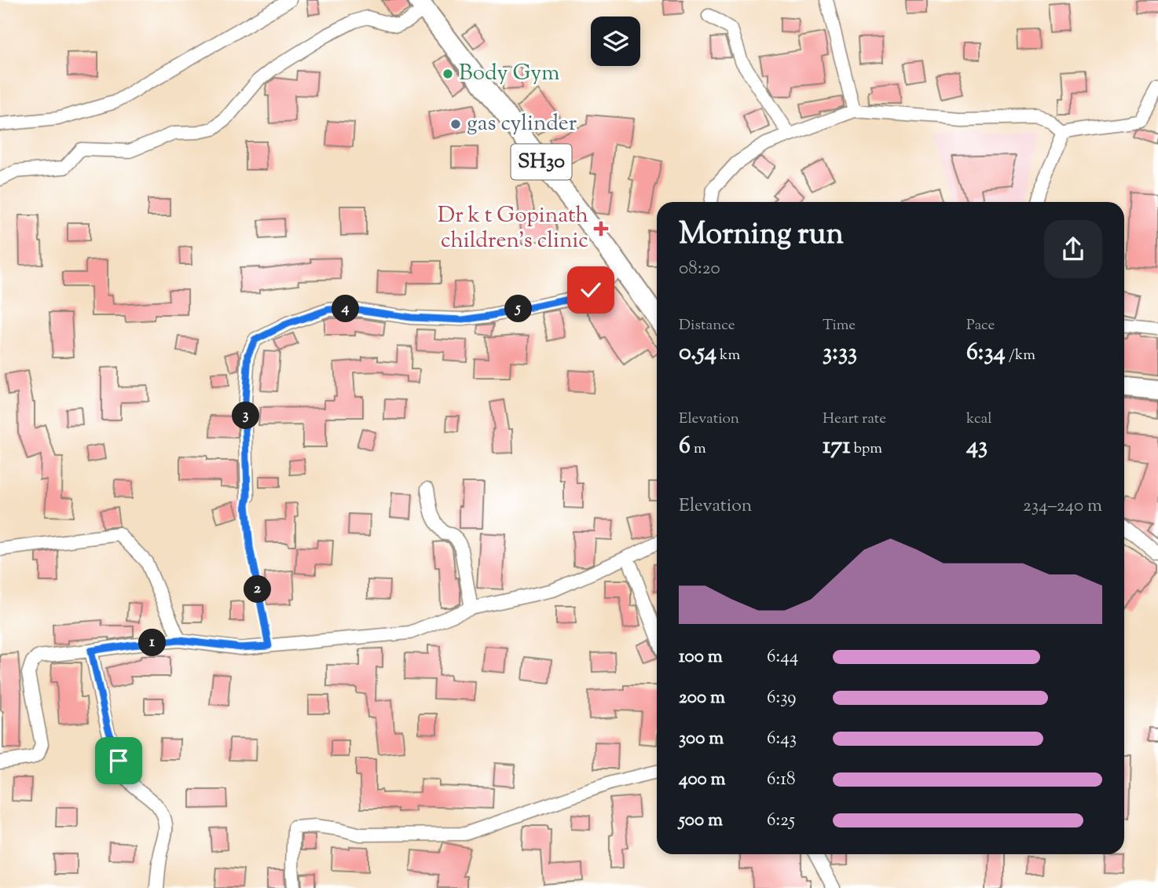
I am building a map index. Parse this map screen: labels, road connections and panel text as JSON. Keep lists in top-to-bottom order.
{
  "streets": {
    "main road": ["SH30"]
  },
  "places": {
    "other": ["Body Gym", "gas cylinder"],
    "health": ["Dr k t Gopinath children’s clinic"]
  },
  "page": {
    "heading": ["Morning run", "08:20"],
    "pins": [
      "4",
      "5",
      "3",
      "2",
      "1"
    ],
    "stats": [
      ["Distance", "0.54 km"],
      ["Time", "3:33"],
      ["Pace", "6:34 /km"],
      ["Elevation", "6 m"],
      ["Heart rate", "171 bpm"],
      ["kcal", "43"]
    ],
    "chart": ["Elevation", "234–240 m"],
    "list": [
      {
        "name": "100 m",
        "note": "6:44"
      },
      {
        "name": "200 m",
        "note": "6:39"
      },
      {
        "name": "300 m",
        "note": "6:43"
      },
      {
        "name": "400 m",
        "note": "6:18"
      },
      {
        "name": "500 m",
        "note": "6:25"
      }
    ]
  }
}
